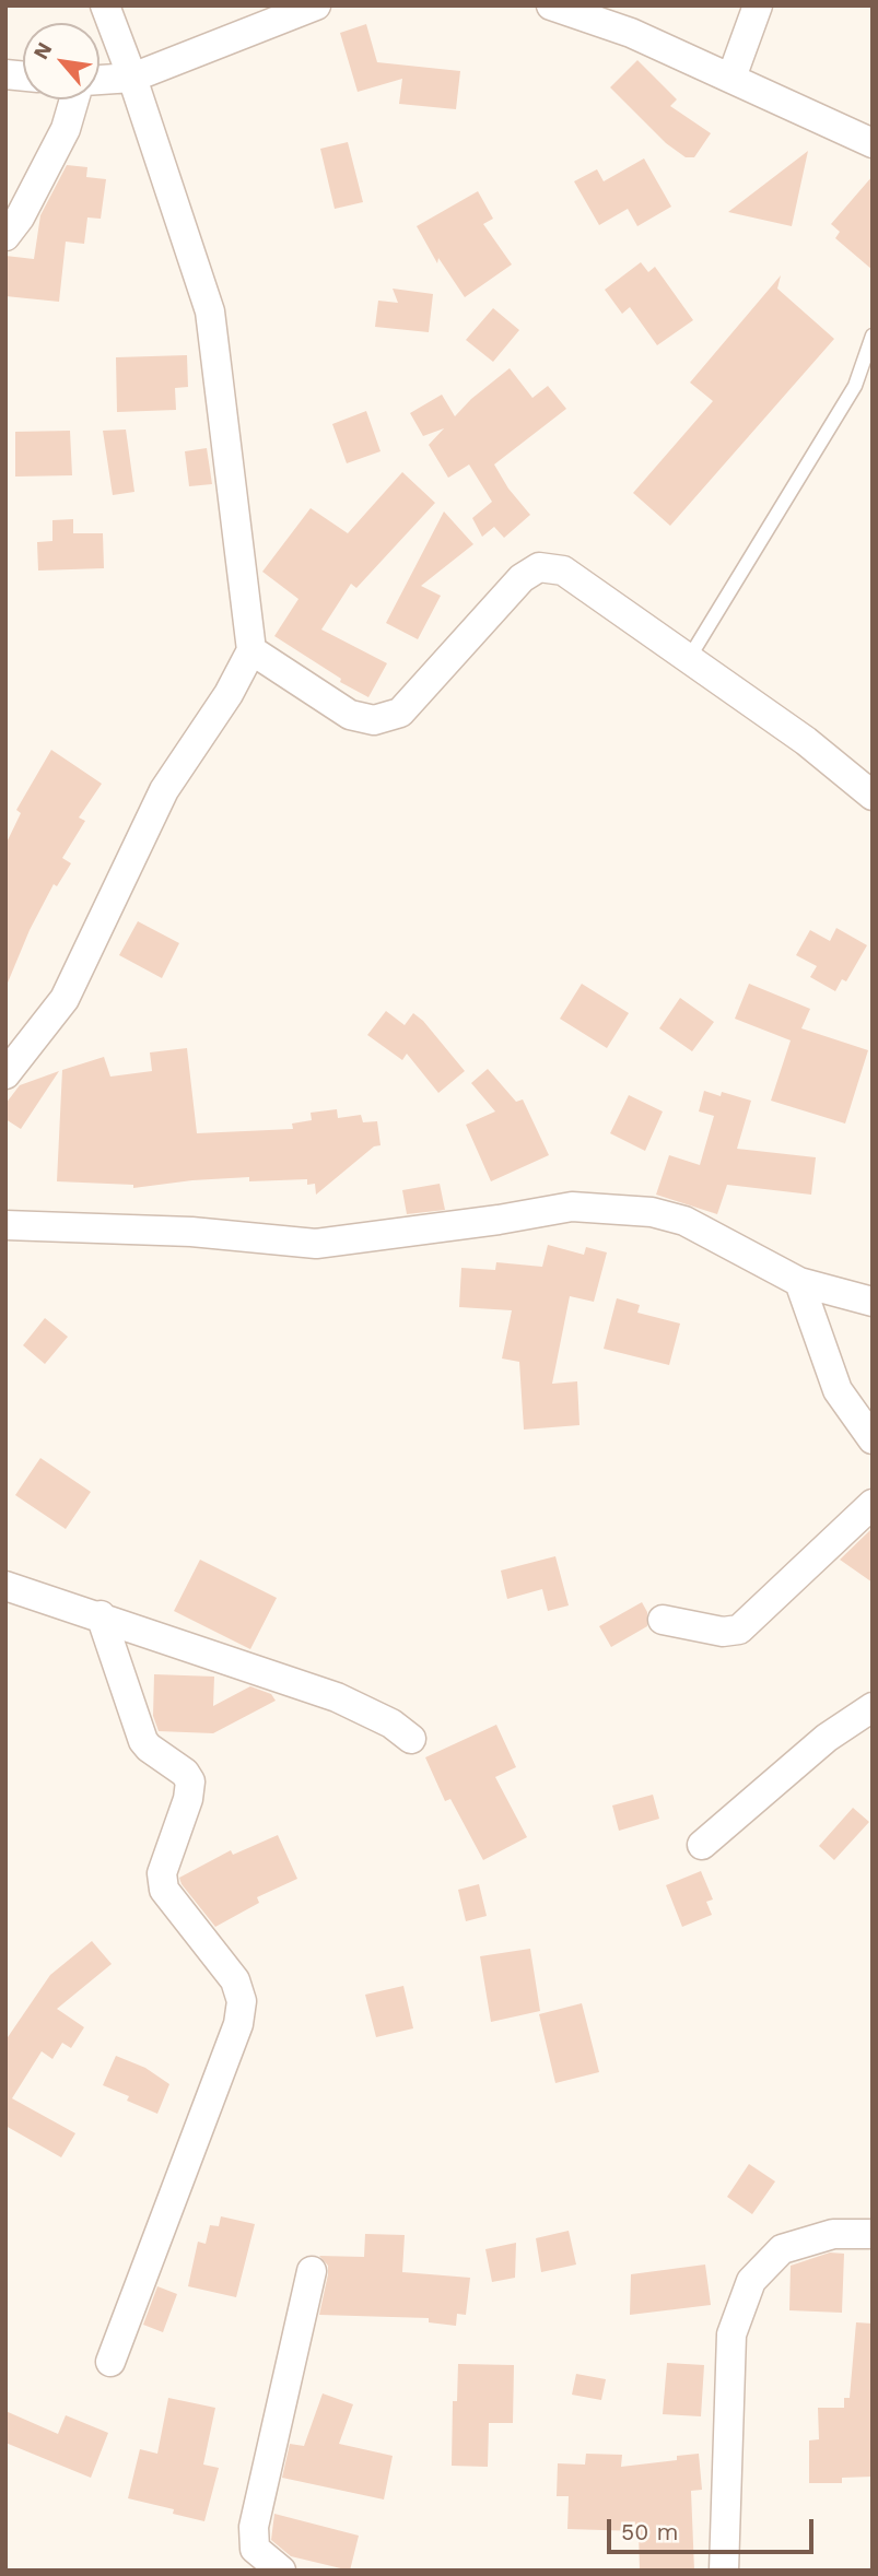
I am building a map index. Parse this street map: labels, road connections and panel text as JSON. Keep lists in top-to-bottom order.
{
  "scale_bar": "50 m",
  "north": "top left"
}
